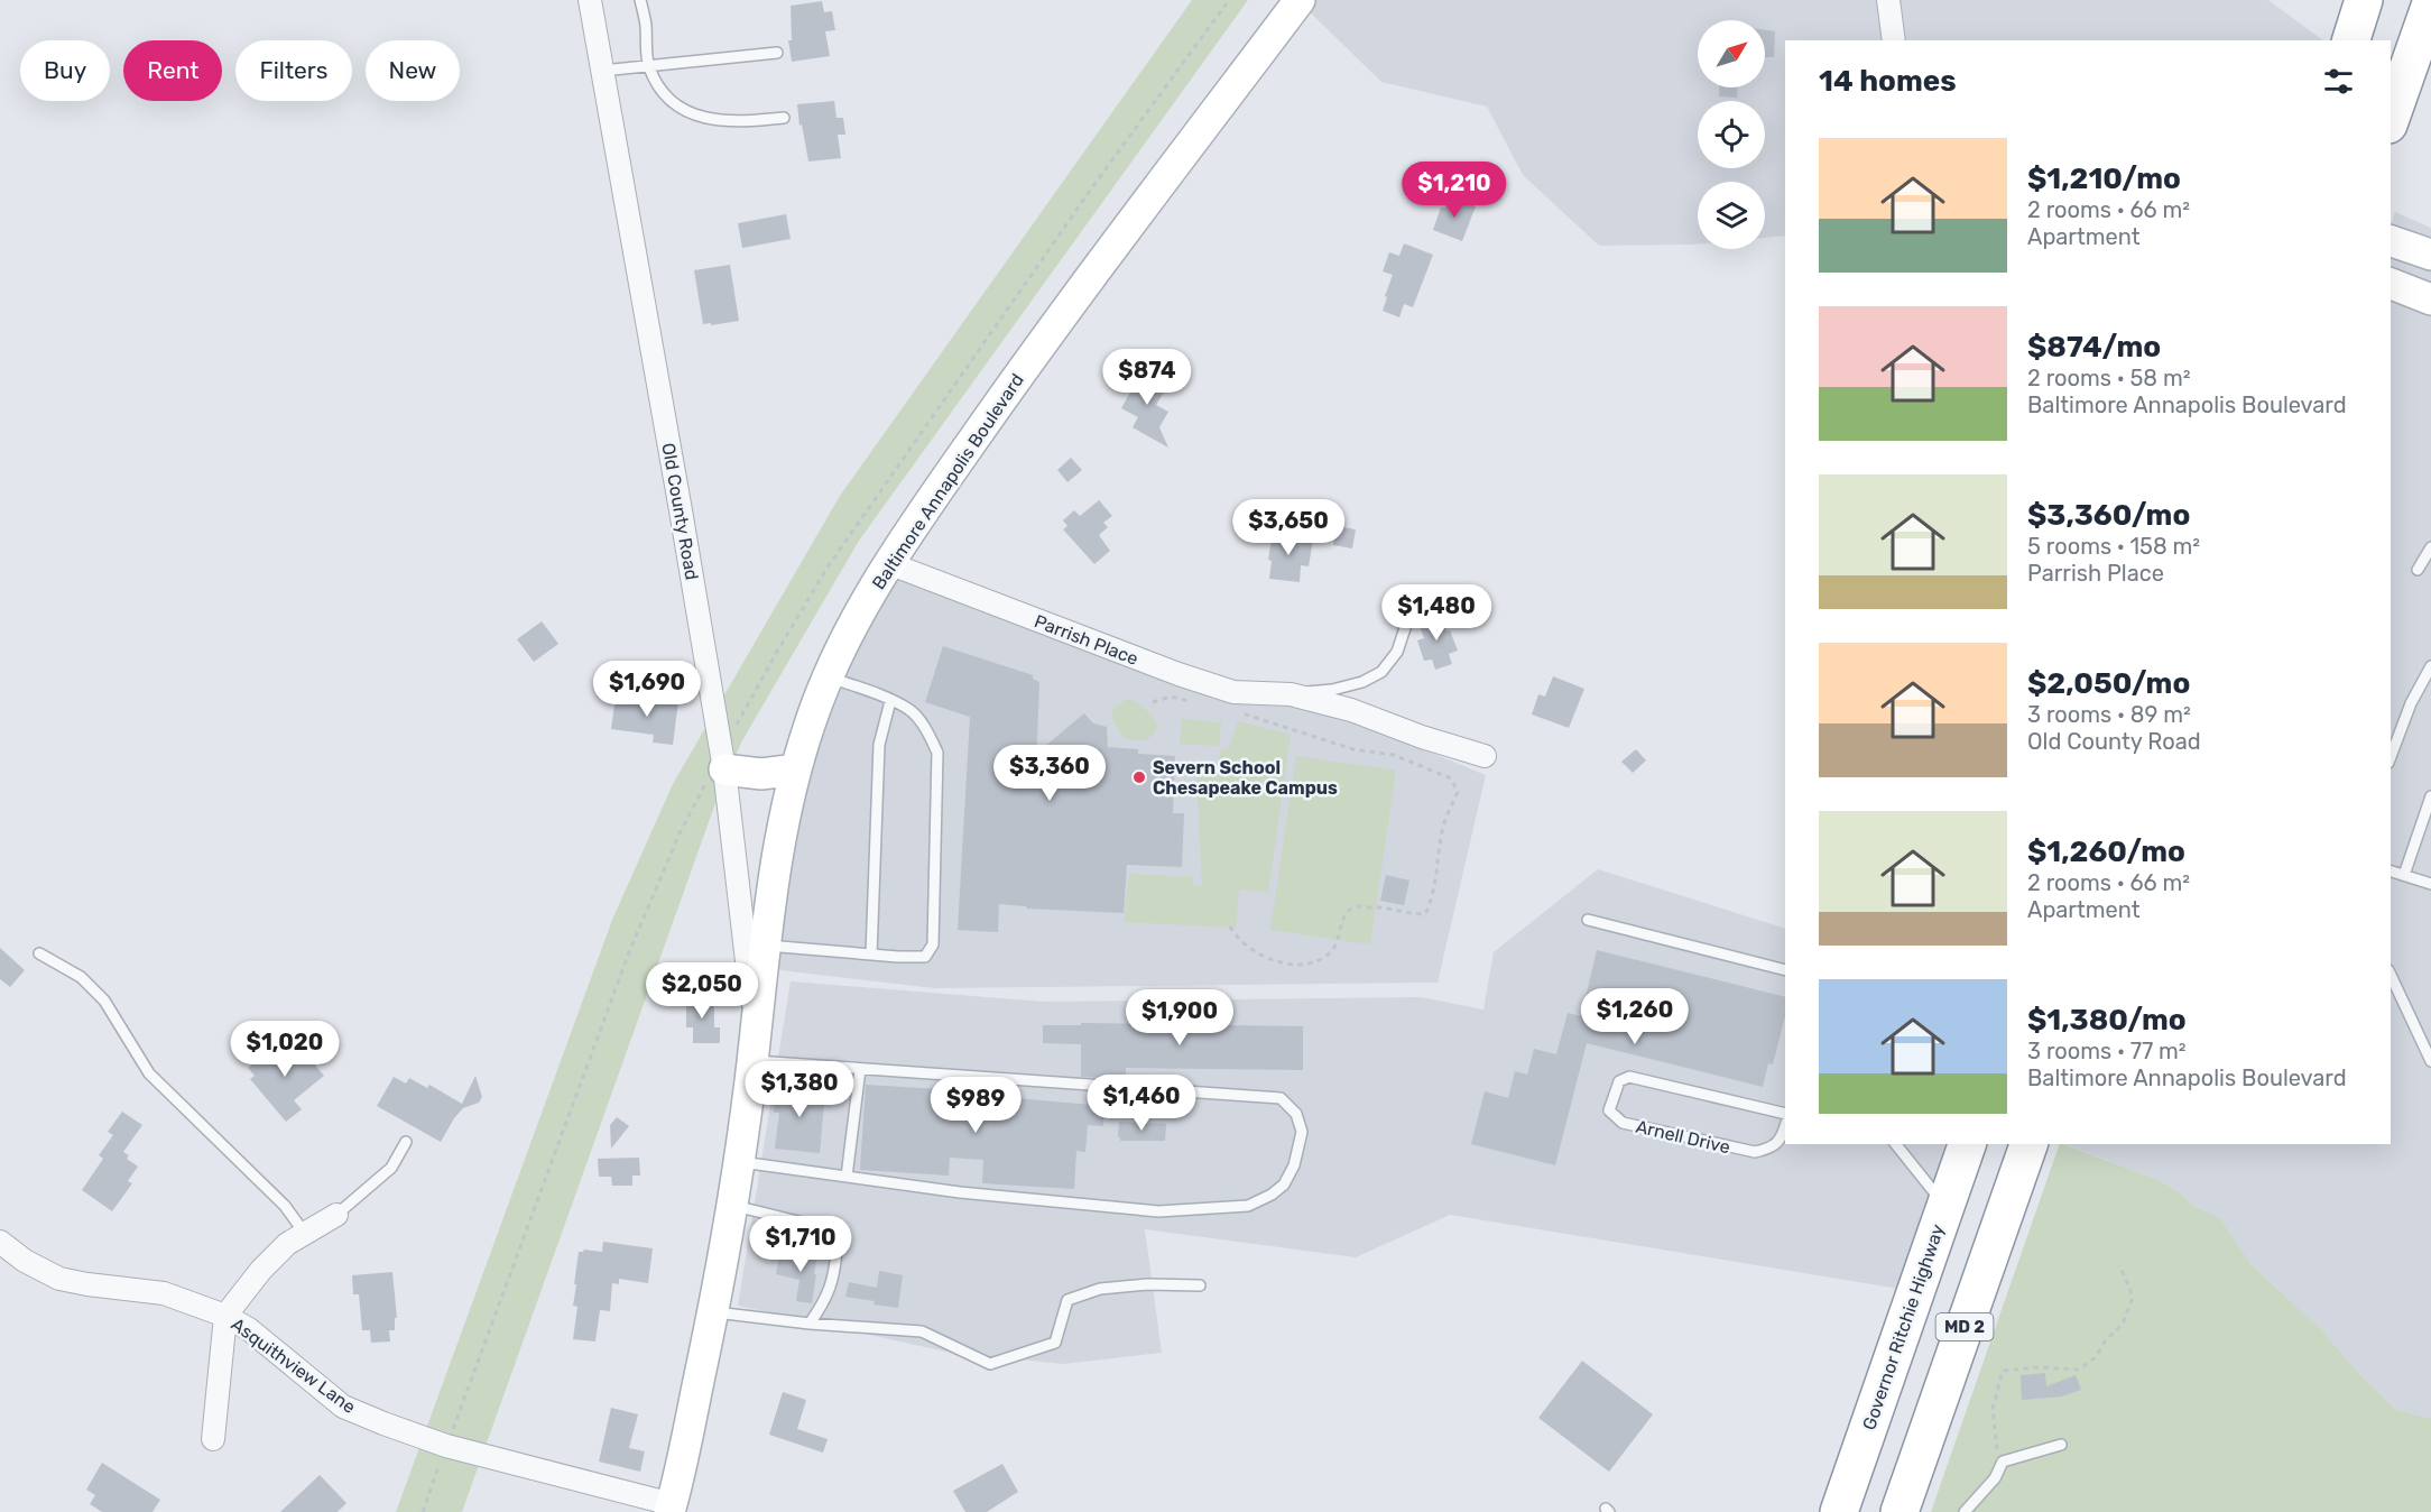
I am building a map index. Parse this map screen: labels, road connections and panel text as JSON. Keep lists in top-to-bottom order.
{
  "streets": {
    "highway": ["Governor Ritchie Highway", "MD 2"],
    "street": [
      "Baltimore Annapolis Boulevard",
      "Old County Road",
      "Parrish Place",
      "Asquithview Lane"
    ],
    "lane": ["Arnell Drive"]
  },
  "crossings": [
    ["Baltimore Annapolis Boulevard", "Old County Road"],
    ["Baltimore Annapolis Boulevard", "Parrish Place"],
    ["Baltimore Annapolis Boulevard", "Asquithview Lane"]
  ],
  "places": ["Severn School Chesapeake Campus"],
  "north": "top right",
  "page": {
    "chip": [
      "Buy",
      "Rent",
      "Filters",
      "New"
    ],
    "heading": "14 homes",
    "list": [
      {
        "name": "$1,210/mo",
        "note": "2 rooms · 66 m² · Apartment"
      },
      {
        "name": "$874/mo",
        "note": "2 rooms · 58 m² · Baltimore Annapolis Boulevard"
      },
      {
        "name": "$3,360/mo",
        "note": "5 rooms · 158 m² · Parrish Place"
      },
      {
        "name": "$2,050/mo",
        "note": "3 rooms · 89 m² · Old County Road"
      },
      {
        "name": "$1,260/mo",
        "note": "2 rooms · 66 m² · Apartment"
      },
      {
        "name": "$1,380/mo",
        "note": "3 rooms · 77 m² · Baltimore Annapolis Boulevard"
      }
    ],
    "price": [
      "$1,210",
      "$874",
      "$3,650",
      "$1,480",
      "$1,690",
      "$3,360",
      "$2,050",
      "$1,260",
      "$1,900",
      "$1,020",
      "$1,380",
      "$1,460",
      "$989",
      "$1,710"
    ]
  }
}
